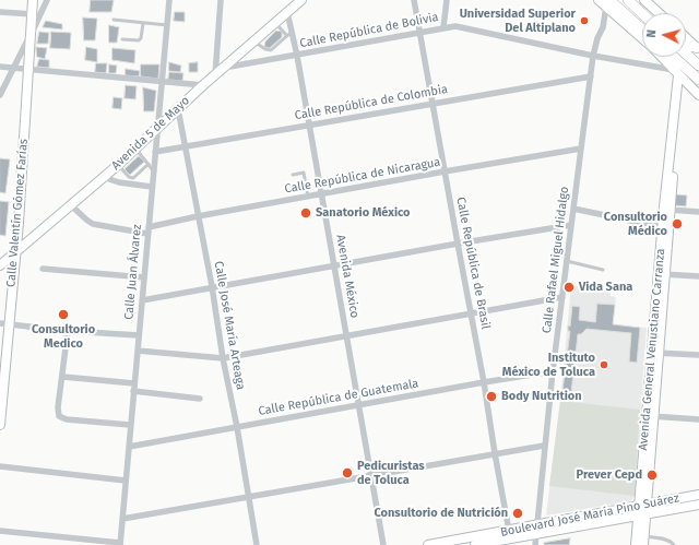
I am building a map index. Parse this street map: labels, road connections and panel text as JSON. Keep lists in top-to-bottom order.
{
  "streets": {
    "main road": [
      "Avenida 5 de Mayo",
      "Calle Valentín Gómez Farías",
      "Avenida General Venustiano Carranza",
      "Boulevard José María Pino Suárez"
    ],
    "street": [
      "Calle República de Bolivia",
      "Calle República de Colombia",
      "Calle República de Nicaragua",
      "Calle Rafael Miguel Hidalgo",
      "Calle República de Brasil",
      "Calle Juan Álvarez",
      "Avenida México",
      "Calle José María Arteaga",
      "Calle República de Guatemala"
    ]
  },
  "crossings": [
    ["Calle República de Bolivia", "Avenida 5 de Mayo"],
    ["Calle República de Bolivia", "Calle Rafael Miguel Hidalgo"],
    ["Calle República de Bolivia", "Calle República de Brasil"],
    ["Calle República de Bolivia", "Avenida México"],
    ["Calle República de Bolivia", "Avenida General Venustiano Carranza"],
    ["Calle República de Colombia", "Calle Rafael Miguel Hidalgo"],
    ["Calle República de Colombia", "Calle República de Brasil"],
    ["Calle República de Colombia", "Calle Juan Álvarez"],
    ["Calle República de Colombia", "Avenida México"],
    ["Calle República de Colombia", "Calle José María Arteaga"],
    ["Avenida 5 de Mayo", "Calle Valentín Gómez Farías"],
    ["Avenida 5 de Mayo", "Calle Juan Álvarez"],
    ["Avenida 5 de Mayo", "Avenida México"],
    ["Avenida 5 de Mayo", "Calle José María Arteaga"],
    ["Calle República de Nicaragua", "Calle Rafael Miguel Hidalgo"],
    ["Calle República de Nicaragua", "Calle República de Brasil"],
    ["Calle República de Nicaragua", "Calle Juan Álvarez"],
    ["Calle República de Nicaragua", "Avenida México"],
    ["Calle República de Nicaragua", "Calle José María Arteaga"],
    ["Calle Rafael Miguel Hidalgo", "Calle República de Guatemala"],
    ["Calle Rafael Miguel Hidalgo", "Boulevard José María Pino Suárez"],
    ["Calle República de Brasil", "Calle República de Guatemala"],
    ["Calle República de Brasil", "Boulevard José María Pino Suárez"],
    ["Calle Juan Álvarez", "Calle República de Guatemala"],
    ["Avenida México", "Calle República de Guatemala"],
    ["Calle José María Arteaga", "Calle República de Guatemala"],
    ["Avenida General Venustiano Carranza", "Boulevard José María Pino Suárez"]
  ],
  "places": [
    "Universidad Superior Del Altiplano",
    "Sanatorio México",
    "Consultorio Médico",
    "Vida Sana",
    "Consultorio Medico",
    "Instituto México de Toluca",
    "Body Nutrition",
    "Pedicuristas de Toluca",
    "Prever Cepd",
    "Consultorio de Nutrición"
  ],
  "north": "left"
}
